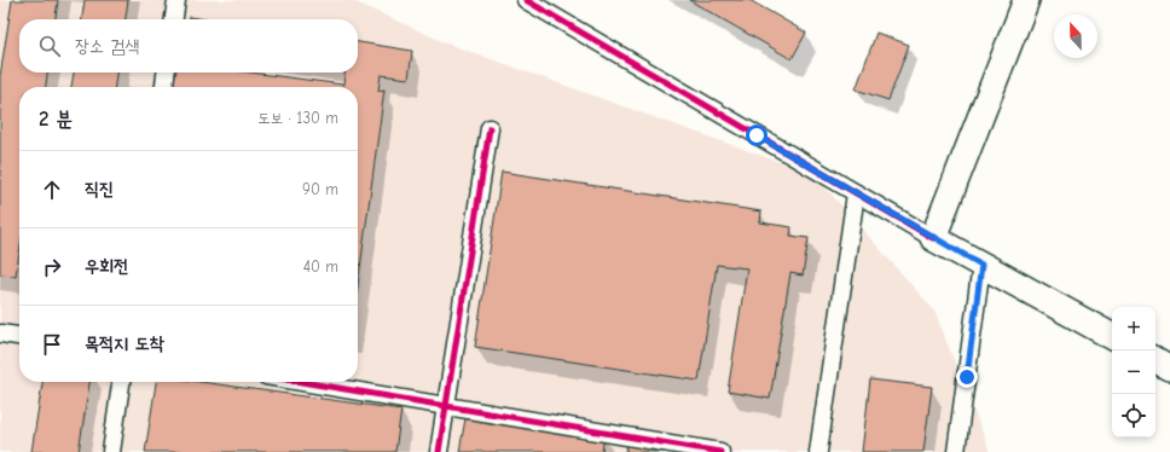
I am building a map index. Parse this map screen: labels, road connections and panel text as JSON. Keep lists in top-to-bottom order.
{
  "north": "top",
  "page": {
    "search": "장소 검색",
    "heading": ["2 분", "도보 · 130 m"],
    "list": [
      ["직진", "90 m"],
      ["우회전", "40 m"],
      "목적지 도착"
    ],
    "map_buttons": ["+", "−"]
  }
}
